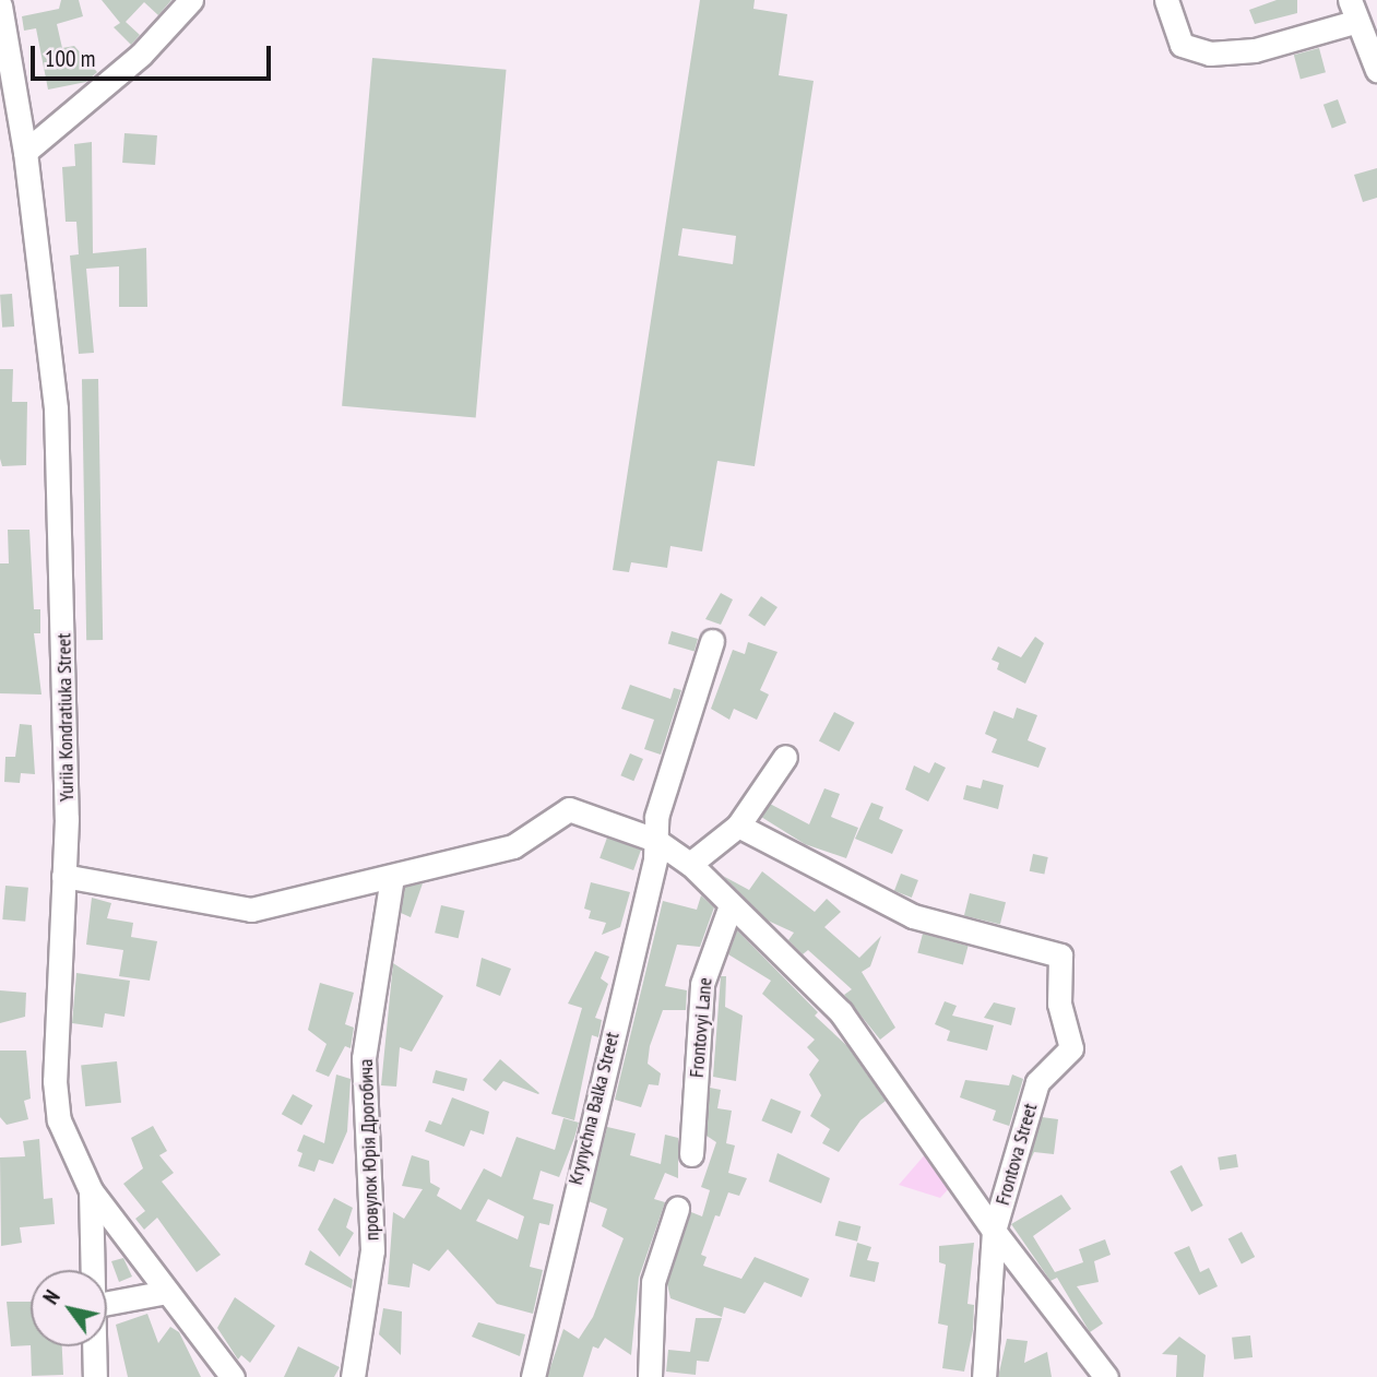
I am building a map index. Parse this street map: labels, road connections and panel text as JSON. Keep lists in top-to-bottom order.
{
  "streets": {
    "street": [
      "Yuriia Kondratiuka Street",
      "Frontovyi Lane",
      "Krynychna Balka Street",
      "провулок Юрія Дрогобича",
      "Frontova Street"
    ]
  },
  "scale_bar": "100 m",
  "north": "top left"
}
